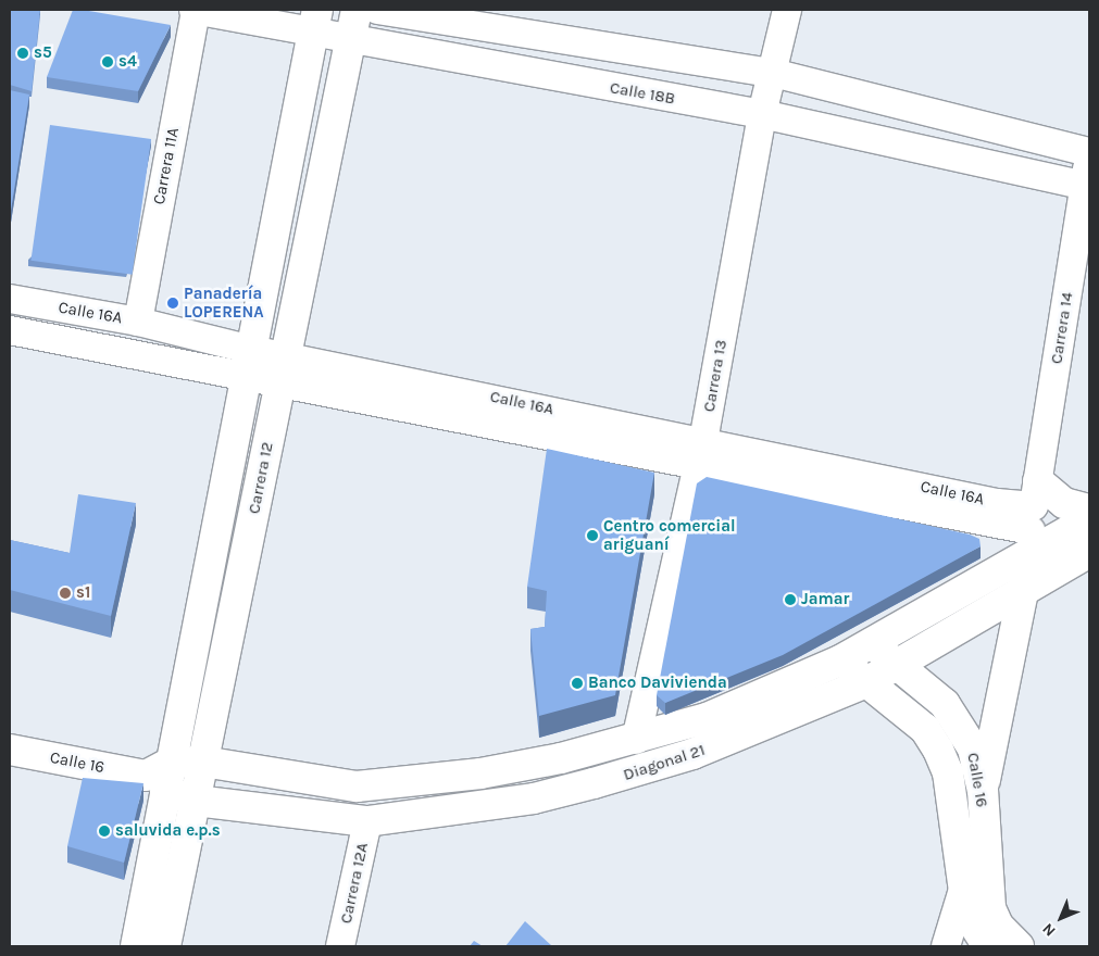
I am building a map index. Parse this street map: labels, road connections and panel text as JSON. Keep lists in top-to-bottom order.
{
  "streets": {
    "main road": ["Carrera 12", "Calle 16", "Diagonal 21"],
    "street": [
      "Calle 18B",
      "Carrera 11A",
      "Calle 16A",
      "Carrera 14",
      "Carrera 13",
      "Carrera 12A"
    ]
  },
  "crossings": [
    ["Calle 18B", "Carrera 11A"],
    ["Calle 18B", "Carrera 14"],
    ["Calle 18B", "Carrera 13"],
    ["Calle 18B", "Carrera 12"],
    ["Carrera 11A", "Calle 16A"],
    ["Calle 16A", "Carrera 14"],
    ["Calle 16A", "Carrera 13"],
    ["Calle 16A", "Carrera 12"],
    ["Calle 16A", "Diagonal 21"],
    ["Carrera 14", "Diagonal 21"],
    ["Carrera 13", "Diagonal 21"],
    ["Carrera 12", "Calle 16"],
    ["Carrera 12", "Diagonal 21"],
    ["Calle 16", "Diagonal 21"],
    ["Diagonal 21", "Carrera 12A"]
  ],
  "places": [
    "s5",
    "s4",
    "Panadería LOPERENA",
    "Centro comercial ariguaní",
    "s1",
    "Jamar",
    "Banco Davivienda",
    "saluvida e.p.s"
  ],
  "north": "bottom left"
}
